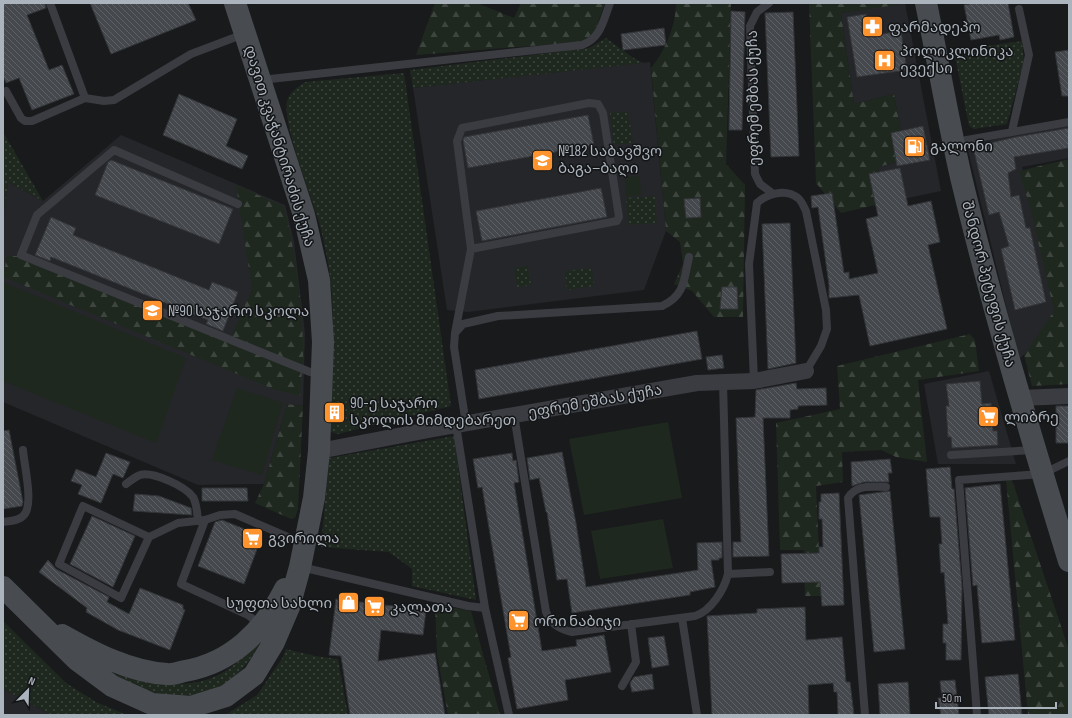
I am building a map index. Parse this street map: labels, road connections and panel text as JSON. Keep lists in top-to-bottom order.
{
  "streets": {
    "street": ["ეფრემ ეშბას ქუჩა", "დავით კვაჭანტირაძის ქუჩა", "შანდორ პეტეფის ქუჩა"]
  },
  "crossings": [
    ["ეფრემ ეშბას ქუჩა", "დავით კვაჭანტირაძის ქუჩა"]
  ],
  "places": {
    "pharmacy": ["ფარმადეპო"],
    "hospital": ["პოლიკლინიკა ევექსი"],
    "fuel station": ["გალონი"],
    "school or university": ["№182 საბავშვო ბაგა–ბაღი", "№90 საჯარო სკოლა"],
    "building": ["90-ე საჯარო სკოლის მიმდებარეთ"],
    "supermarket": [
      "ლიბრე",
      "გვირილა",
      "კალათა",
      "ორი ნაბიჯი"
    ],
    "shop": ["სუფთა სახლი"]
  },
  "scale_bar": "50 m",
  "north": "top right"
}
